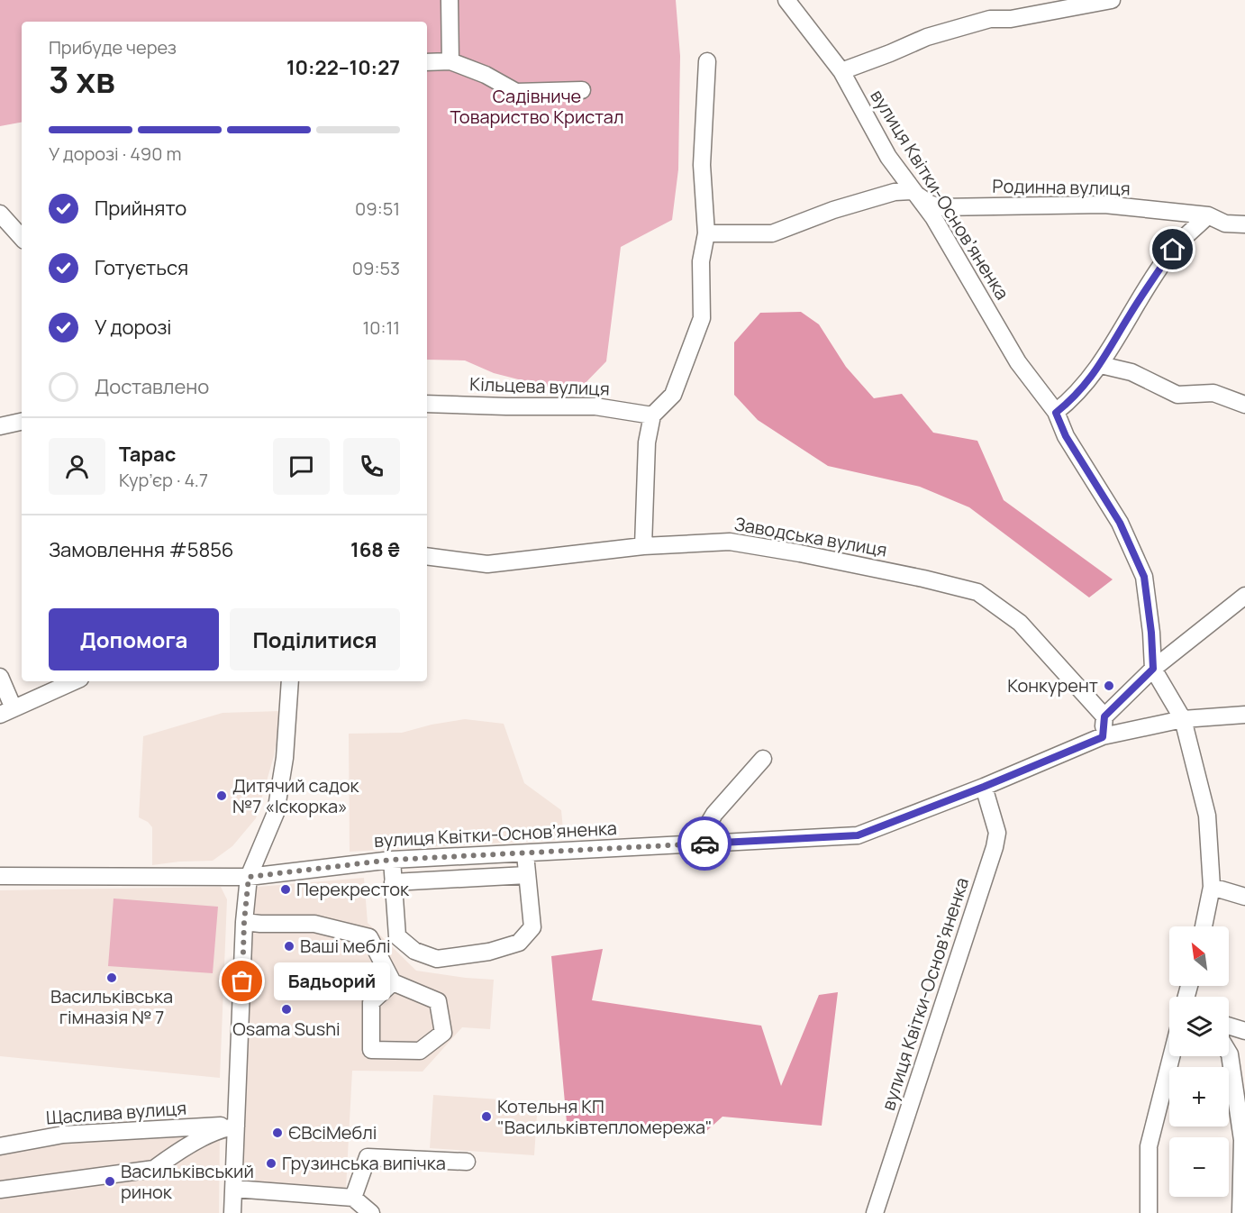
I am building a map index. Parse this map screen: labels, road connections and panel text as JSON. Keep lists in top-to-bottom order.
{
  "streets": {
    "street": [
      "Родинна вулиця",
      "вулиця Квітки-Основʼяненка",
      "Кільцева вулиця",
      "Заводська вулиця",
      "Щаслива вулиця"
    ]
  },
  "crossings": [
    ["Родинна вулиця", "вулиця Квітки-Основʼяненка"]
  ],
  "parks": ["Садівниче Товариство Кристал"],
  "places": [
    "Конкурент",
    "Дитячий садок №7 «Іскорка»",
    "Перекресток",
    "Ваші меблі",
    "Васильківська гімназія № 7",
    "Бадьорий",
    "Osama Sushi",
    "Котельня КП \"Васильківтепломережа\"",
    "ЄВсіМеблі",
    "Грузинська випічка",
    "Васильківський ринок"
  ],
  "north": "top left",
  "page": {
    "heading": ["3 хв", "Прибуде через", "10:22–10:27"],
    "panel": [
      "Тарас",
      "Кур’єр · 4.7",
      "Замовлення #5856",
      "168 ₴"
    ],
    "bar": "У дорозі · 490 m",
    "list": [
      ["Прийнято", "09:51"],
      ["Готується", "09:53"],
      ["У дорозі", "10:11"],
      "Доставлено"
    ],
    "buttons": ["Допомога", "Поділитися"],
    "map_buttons": ["+", "−"],
    "bubble": "Бадьорий"
  }
}
